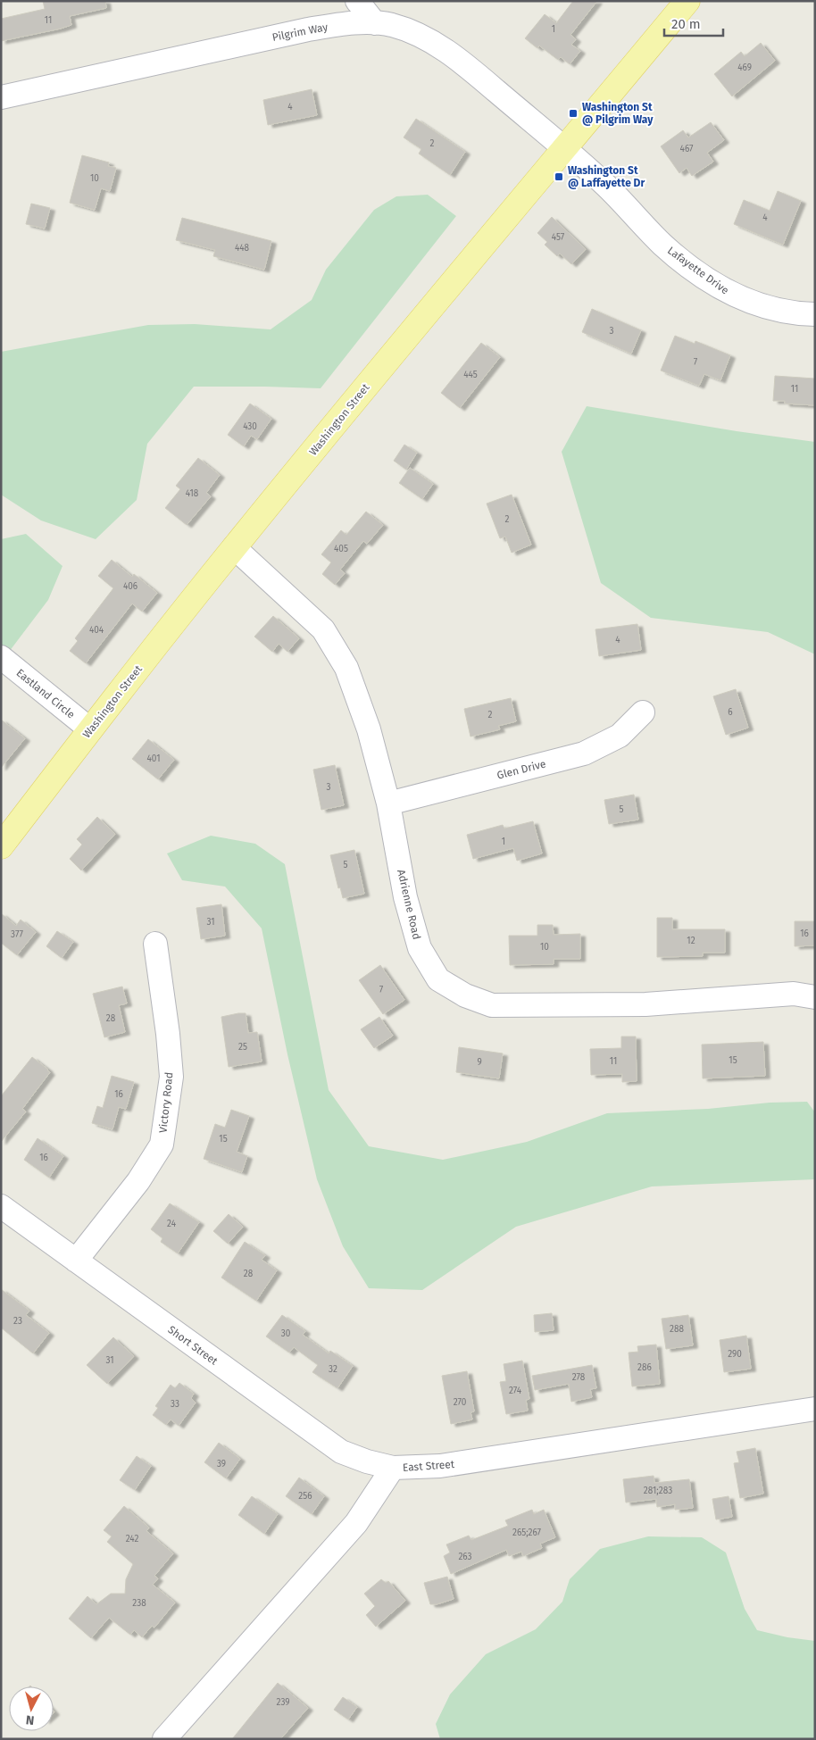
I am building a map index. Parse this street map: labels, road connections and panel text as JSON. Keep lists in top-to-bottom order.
{
  "streets": {
    "main road": ["Washington Street"],
    "street": [
      "Pilgrim Way",
      "Lafayette Drive",
      "Eastland Circle",
      "Glen Drive",
      "Adrienne Road",
      "Victory Road",
      "Short Street",
      "East Street"
    ]
  },
  "crossings": [
    ["Pilgrim Way", "Lafayette Drive"],
    ["Pilgrim Way", "Washington Street"],
    ["Lafayette Drive", "Washington Street"],
    ["Washington Street", "Eastland Circle"],
    ["Washington Street", "Adrienne Road"],
    ["Glen Drive", "Adrienne Road"],
    ["Victory Road", "Short Street"],
    ["Short Street", "East Street"]
  ],
  "places": {
    "transit": ["Washington St @ Pilgrim Way", "Washington St @ Laffayette Dr"]
  },
  "house_numbers": [
    "11",
    "1",
    "469",
    "4",
    "2",
    "467",
    "10",
    "4",
    "457",
    "448",
    "3",
    "7",
    "445",
    "11",
    "430",
    "418",
    "2",
    "405",
    "406",
    "404",
    "4",
    "6",
    "2",
    "401",
    "3",
    "5",
    "1",
    "5",
    "31",
    "16",
    "377",
    "12",
    "10",
    "7",
    "28",
    "25",
    "15",
    "11",
    "9",
    "16",
    "15",
    "16",
    "24",
    "28",
    "23",
    "288",
    "30",
    "290",
    "31",
    "286",
    "32",
    "278",
    "274",
    "270",
    "33",
    "39",
    "281;283",
    "256",
    "265;267",
    "242",
    "263",
    "238",
    "239"
  ],
  "scale_bar": "20 m",
  "north": "bottom"
}
